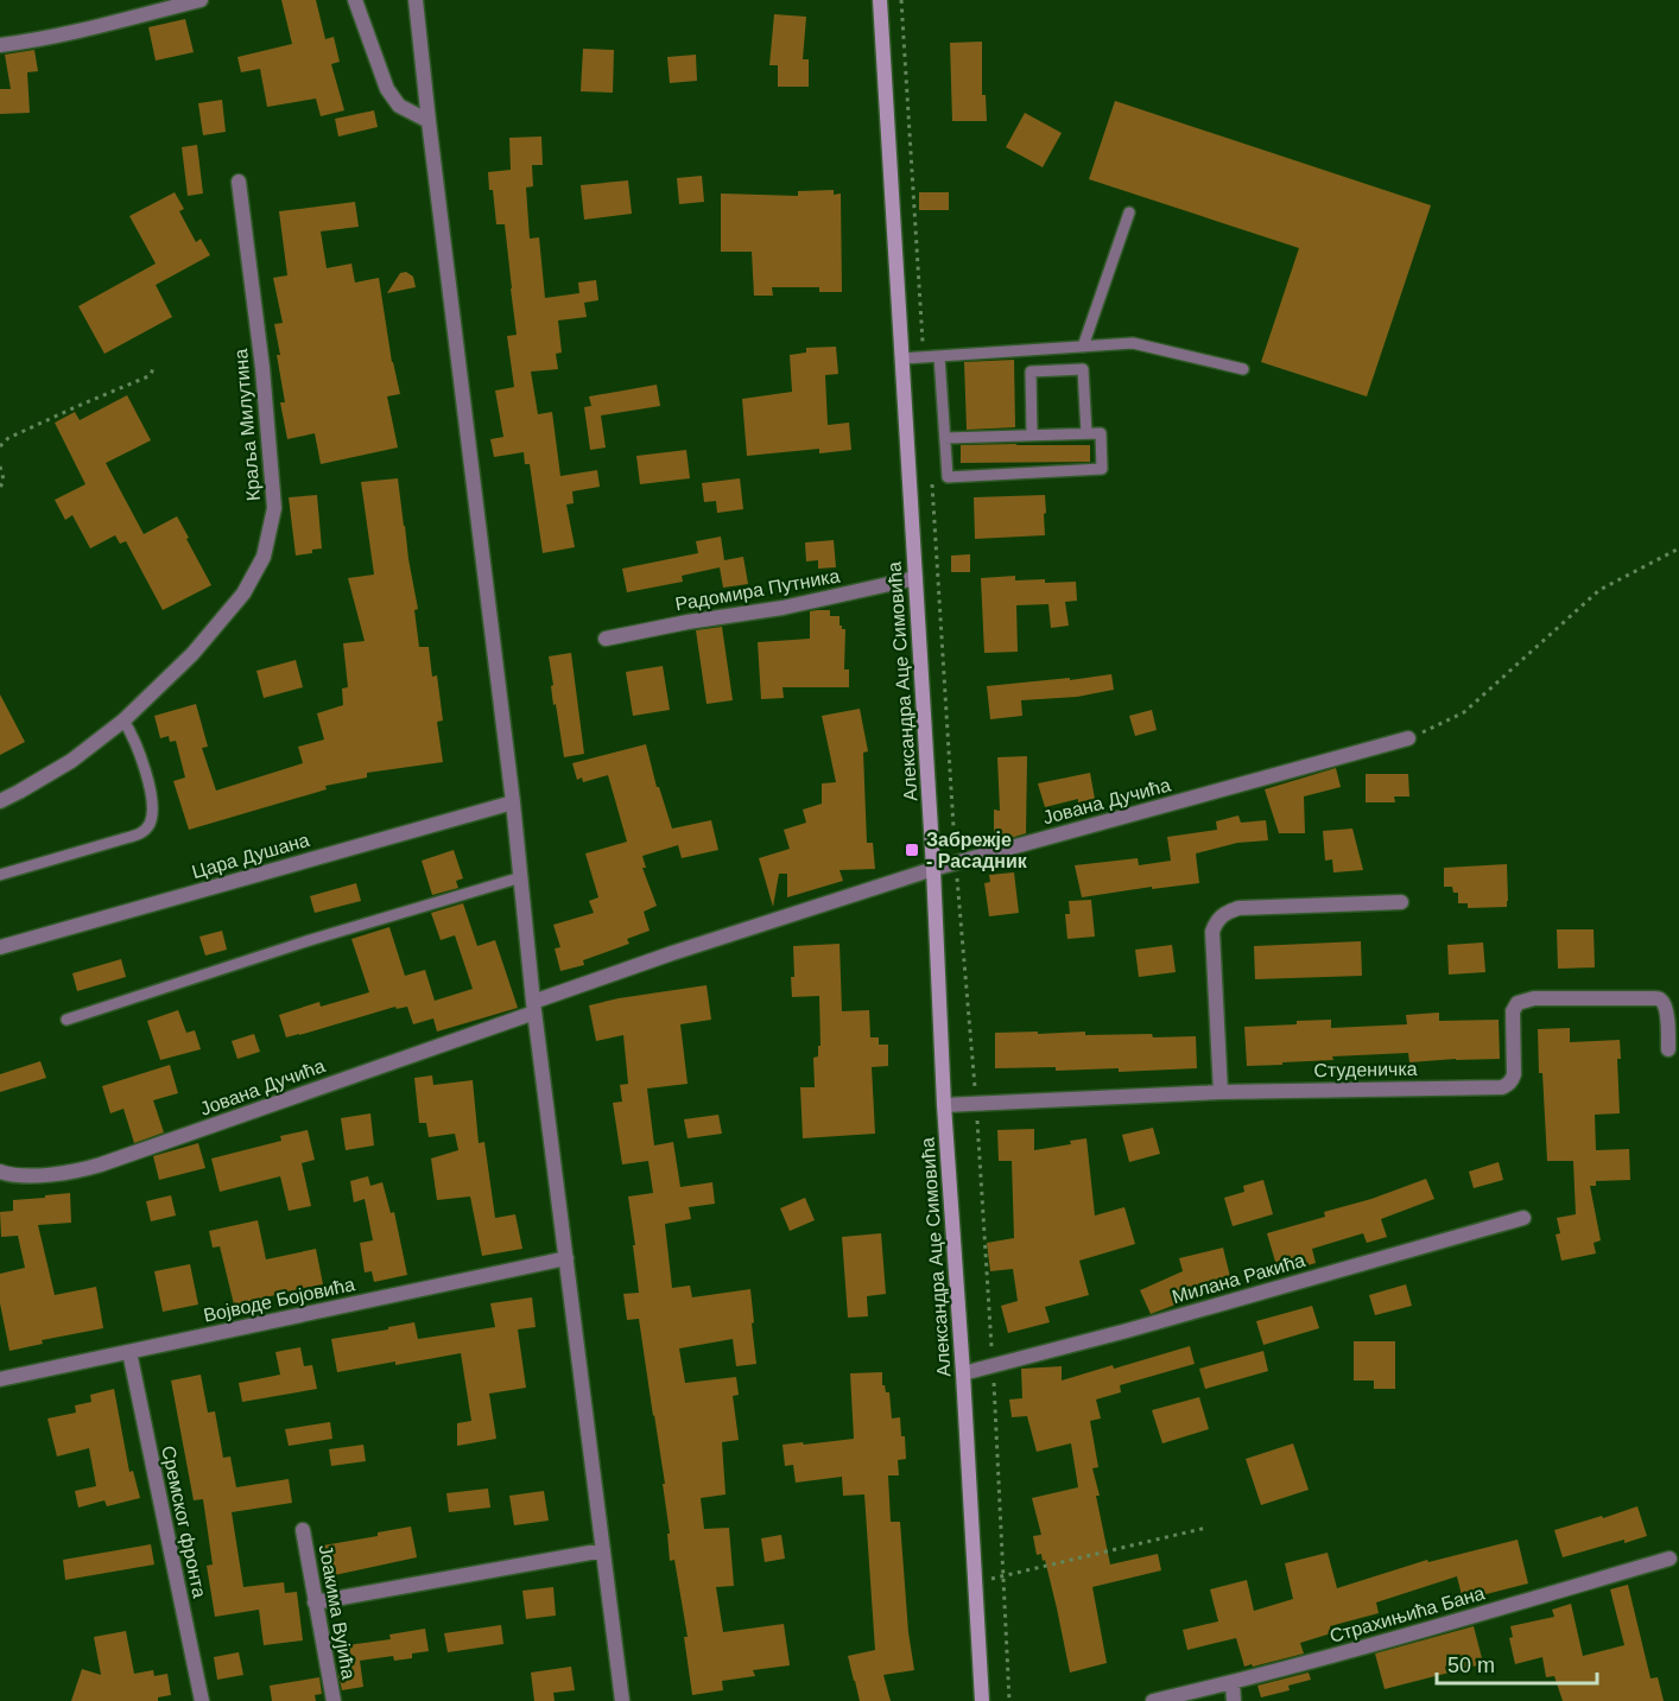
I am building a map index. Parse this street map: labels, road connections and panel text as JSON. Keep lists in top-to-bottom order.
{
  "streets": {
    "street": [
      "Краља Милутина",
      "Радомира Путника",
      "Александра Аце Симовића",
      "Јована Дучића",
      "Цара Душана",
      "Студеничка",
      "Милана Ракића",
      "Војводе Бојовића",
      "Сремског фронта",
      "Јоакима Вујића",
      "Страхињића Бана"
    ]
  },
  "crossings": [
    ["Радомира Путника", "Александра Аце Симовића"],
    ["Александра Аце Симовића", "Јована Дучића"],
    ["Александра Аце Симовића", "Студеничка"],
    ["Александра Аце Симовића", "Милана Ракића"],
    ["Војводе Бојовића", "Сремског фронта"]
  ],
  "places": {
    "transit": ["Забрежје - Расадник"]
  },
  "scale_bar": "50 m"
}
